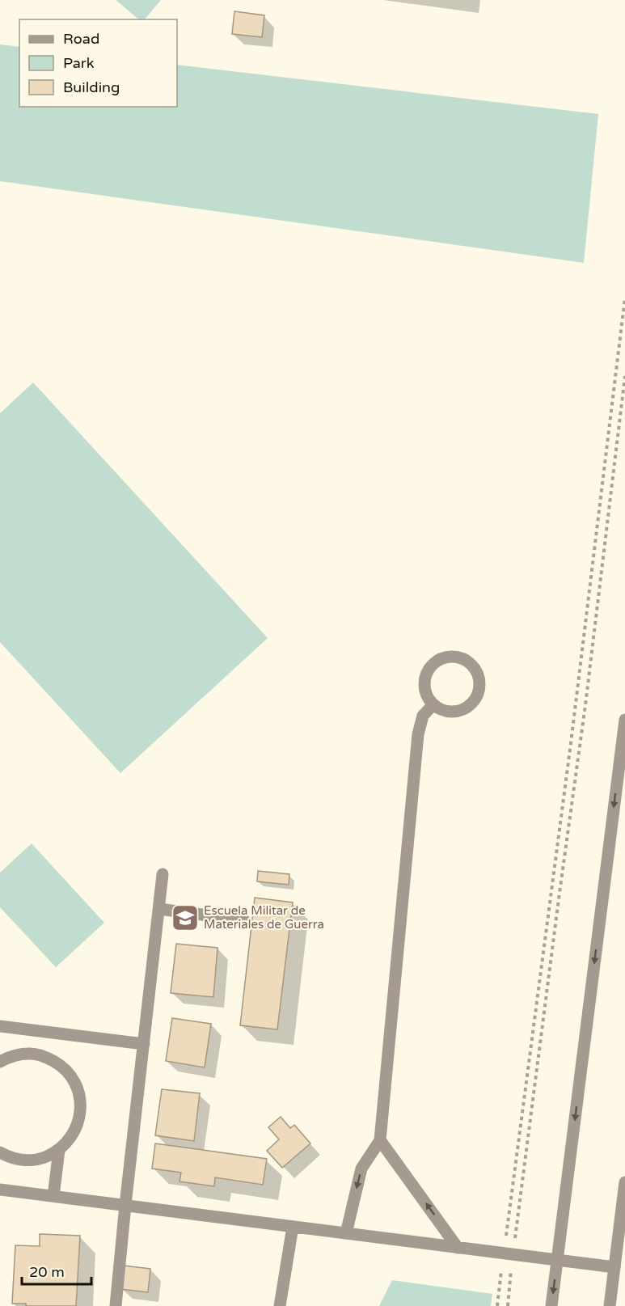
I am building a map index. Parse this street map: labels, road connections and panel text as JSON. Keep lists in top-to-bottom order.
{
  "places": {
    "school or university": ["Escuela Militar de Materiales de Guerra"]
  },
  "legend": ["Road", "Park", "Building"],
  "scale_bar": "20 m"
}
